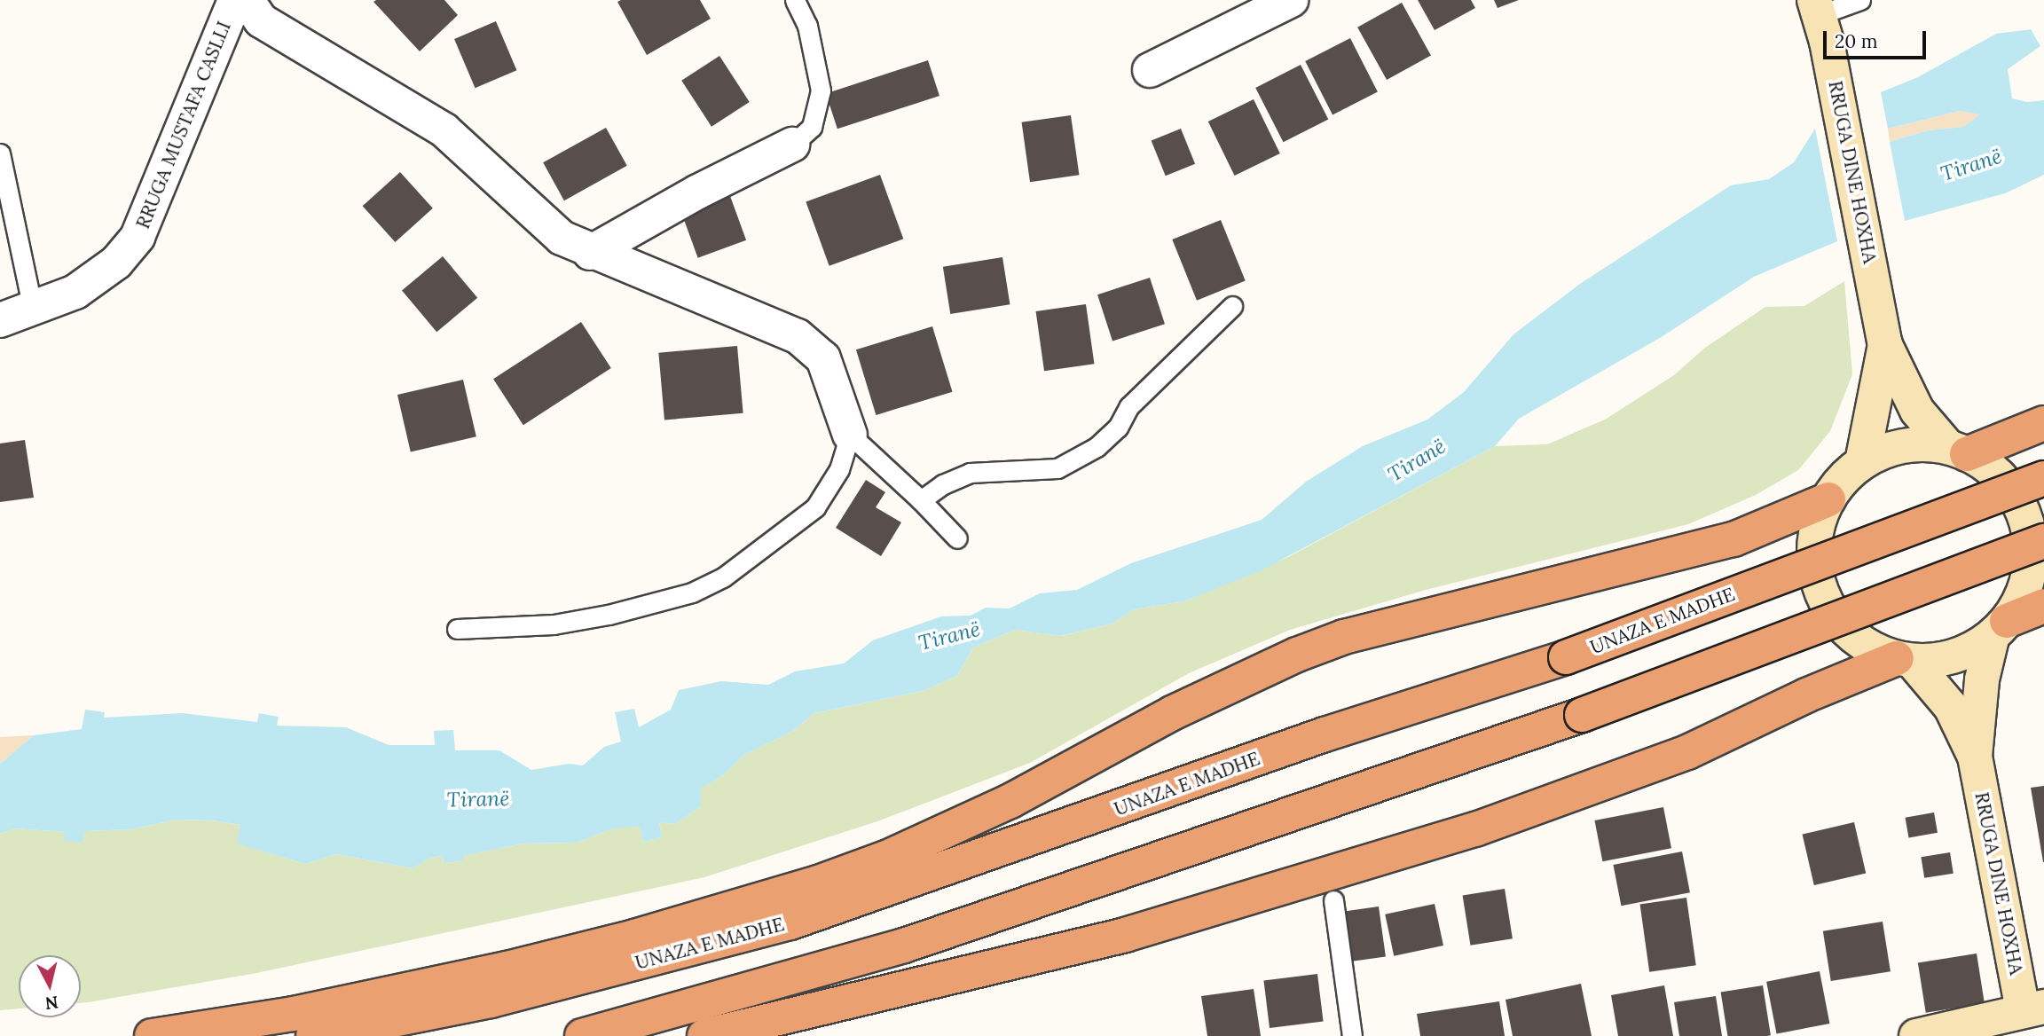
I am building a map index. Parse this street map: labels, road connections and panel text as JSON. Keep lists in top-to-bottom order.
{
  "streets": {
    "highway": ["UNAZA E MADHE"],
    "main road": ["RRUGA DINE HOXHA"],
    "street": ["RRUGA MUSTAFA CASLLI"]
  },
  "water": ["Tiranë"],
  "scale_bar": "20 m",
  "north": "bottom"
}
